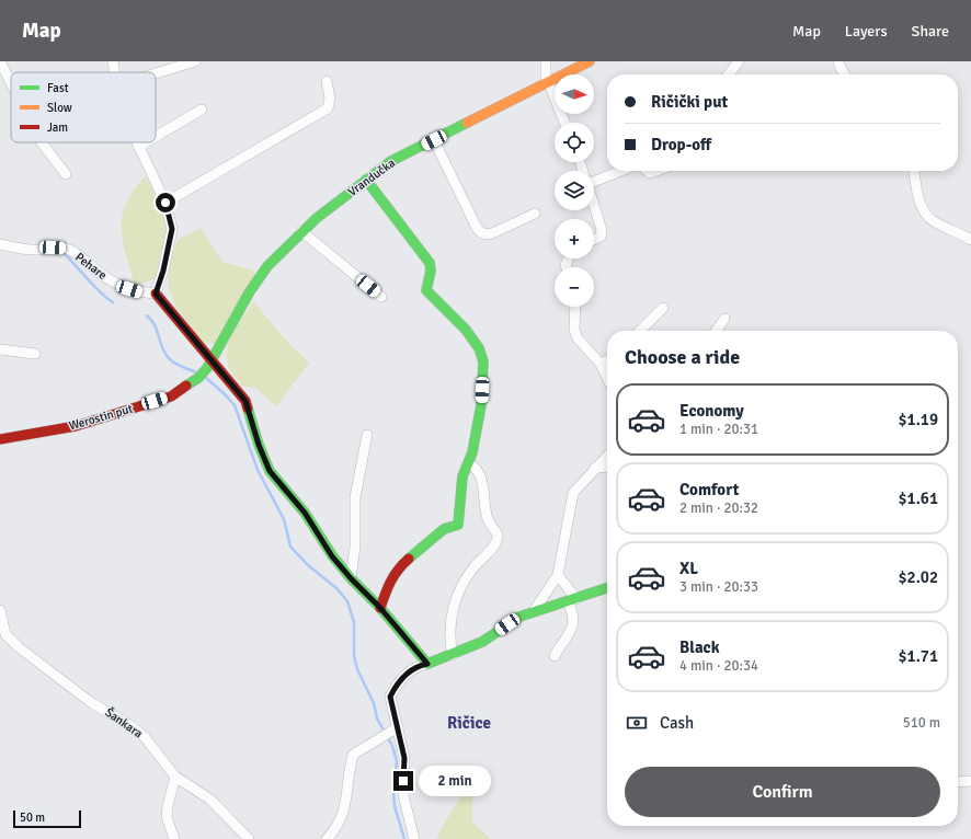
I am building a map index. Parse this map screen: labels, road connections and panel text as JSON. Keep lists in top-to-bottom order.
{
  "streets": {
    "street": [
      "Vrandučka",
      "Pehare",
      "Werostin put",
      "Šankara"
    ]
  },
  "crossings": [
    ["Vrandučka", "Werostin put"]
  ],
  "districts": ["Ričice"],
  "legend": ["Fast", "Slow", "Jam"],
  "scale_bar": "50 m",
  "north": "right",
  "page": {
    "header": "Map",
    "nav": ["Map", "Layers", "Share"],
    "map_buttons": ["+", "−"],
    "banner": ["Ričički put", "Drop-off"],
    "heading": "Choose a ride",
    "list": [
      {
        "name": "Economy",
        "note": "1 min · 20:31",
        "value": "$1.19"
      },
      {
        "name": "Comfort",
        "note": "2 min · 20:32",
        "value": "$1.61"
      },
      {
        "name": "XL",
        "note": "3 min · 20:33",
        "value": "$2.02"
      },
      {
        "name": "Black",
        "note": "4 min · 20:34",
        "value": "$1.71"
      }
    ],
    "pay": ["Cash", "510 m"],
    "buttons": "Confirm",
    "bubble": "2 min",
    "scale": "50 m"
  }
}
